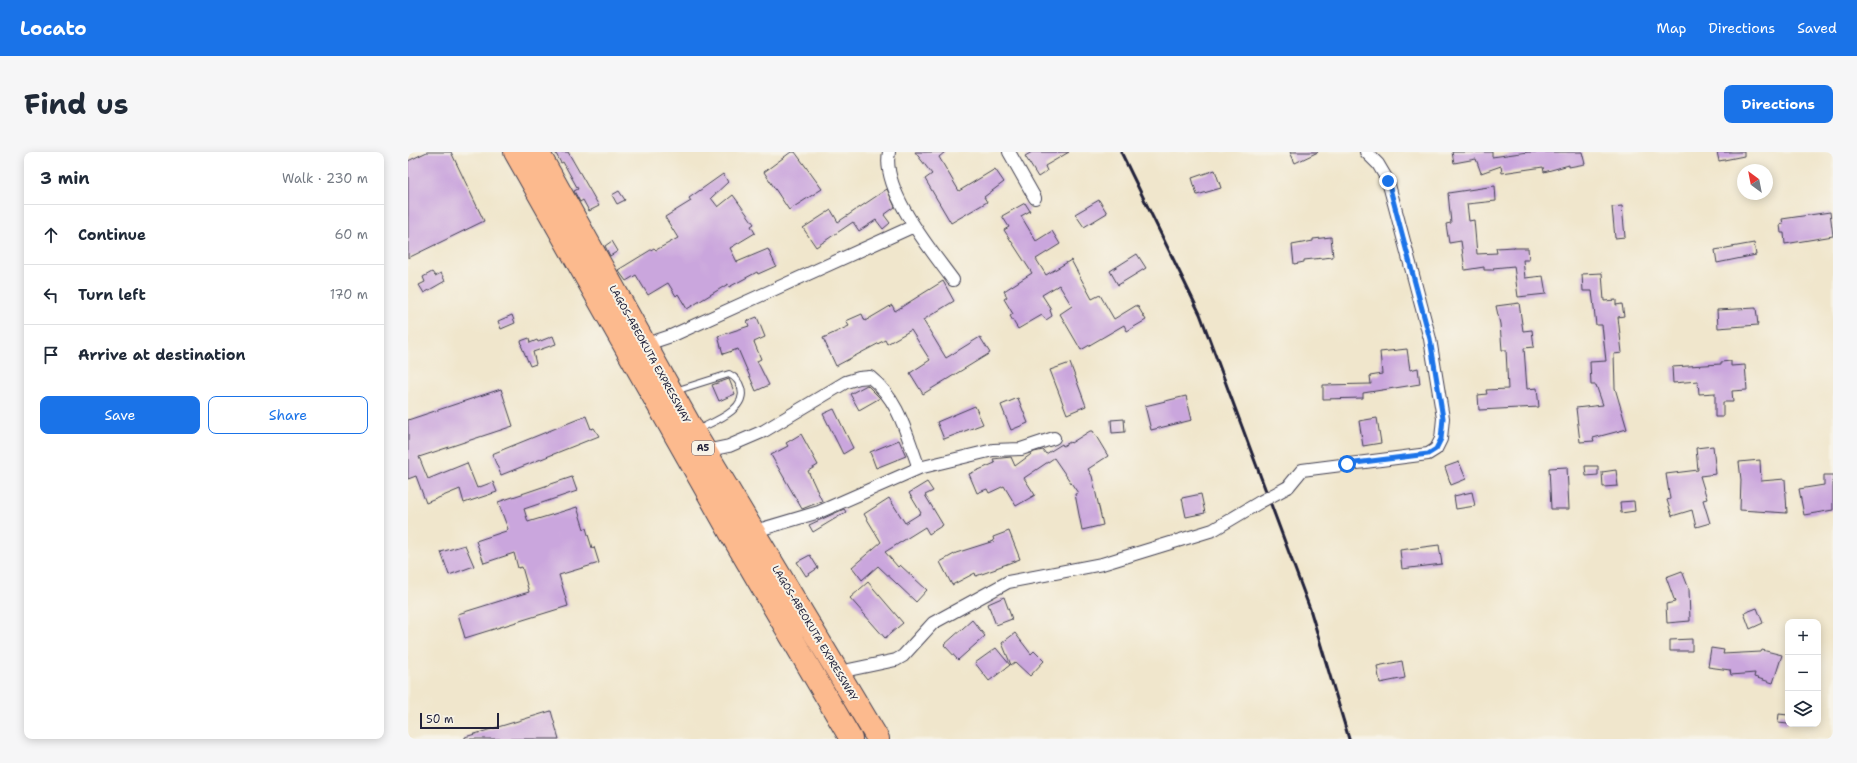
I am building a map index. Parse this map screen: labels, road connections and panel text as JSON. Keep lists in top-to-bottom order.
{
  "streets": {
    "highway": ["LAGOS-ABEOKUTA EXPRESSWAY", "A5"]
  },
  "scale_bar": "50 m",
  "north": "top left",
  "page": {
    "header": "Locato",
    "nav": ["Map", "Directions", "Saved"],
    "title": "Find us",
    "buttons": [
      "Directions",
      ["Save", "Share"]
    ],
    "heading": ["3 min", "Walk · 230 m"],
    "list": [
      ["Continue", "60 m"],
      ["Turn left", "170 m"],
      "Arrive at destination"
    ],
    "map_buttons": ["+", "−"],
    "scale": "50 m"
  }
}
